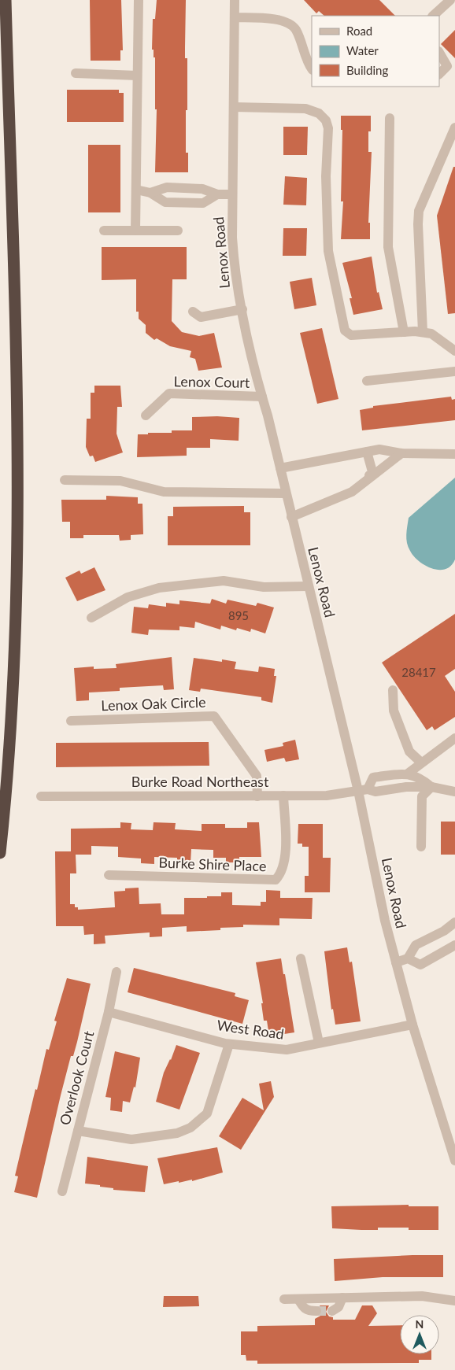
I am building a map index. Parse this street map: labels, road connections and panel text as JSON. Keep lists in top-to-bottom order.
{
  "streets": {
    "street": [
      "Lenox Road",
      "Lenox Court",
      "Lenox Oak Circle",
      "Burke Road Northeast",
      "Burke Shire Place",
      "West Road",
      "Overlook Court"
    ]
  },
  "crossings": [
    ["Lenox Road", "Lenox Court"],
    ["Lenox Road", "Burke Road Northeast"],
    ["Lenox Road", "West Road"],
    ["Lenox Oak Circle", "Burke Road Northeast"],
    ["Burke Road Northeast", "Burke Shire Place"],
    ["West Road", "Overlook Court"]
  ],
  "house_numbers": ["895", "28417"],
  "legend": ["Road", "Water", "Building"],
  "north": "top"
}
